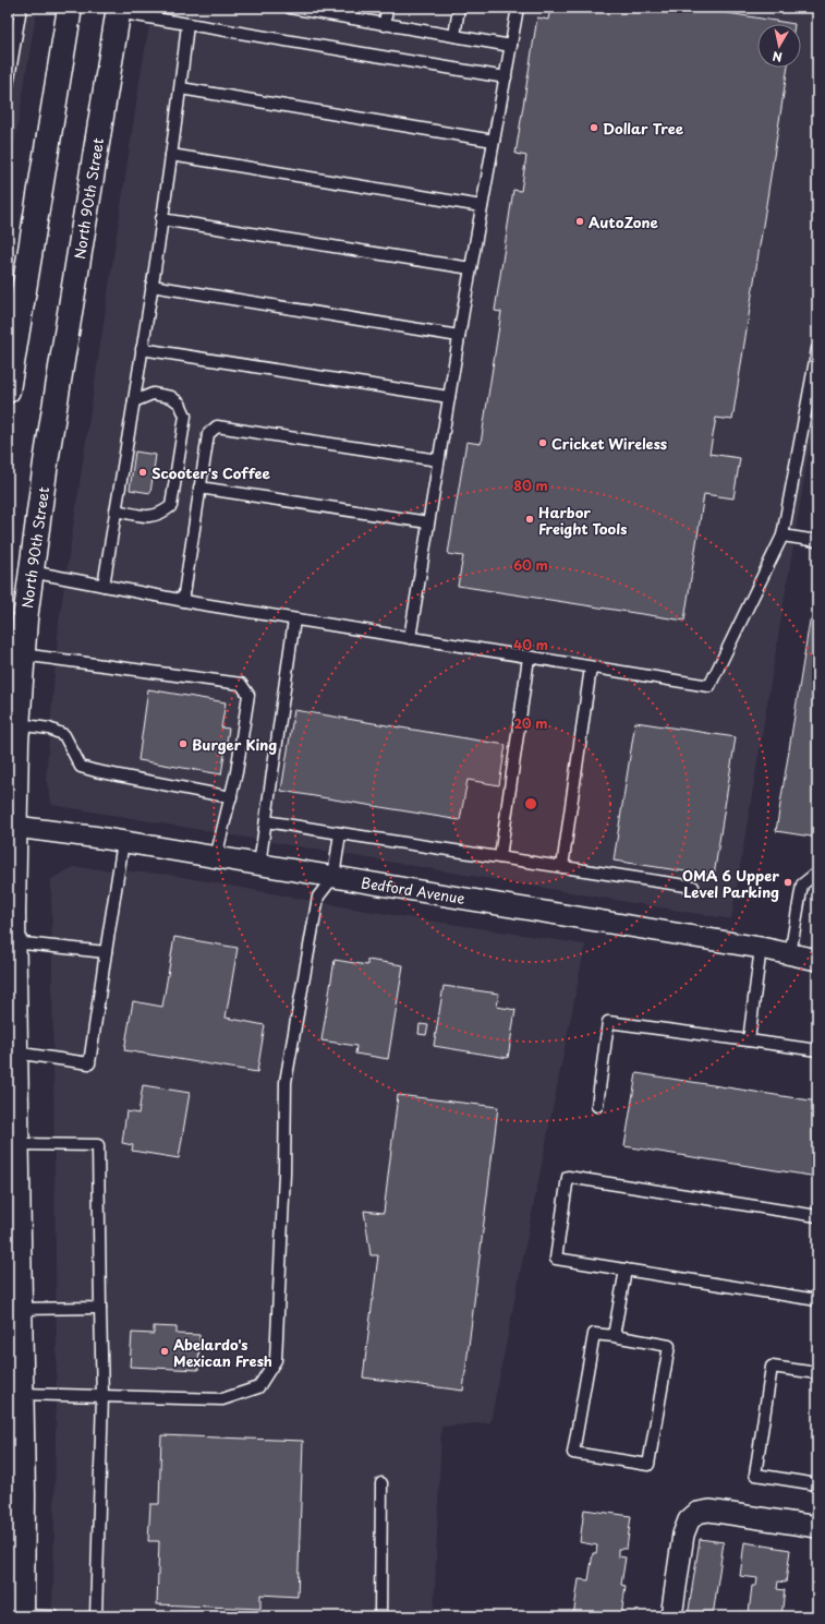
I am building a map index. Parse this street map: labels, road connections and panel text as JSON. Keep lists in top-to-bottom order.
{
  "streets": {
    "main road": ["North 90th Street"],
    "street": ["Bedford Avenue"]
  },
  "crossings": [
    ["North 90th Street", "Bedford Avenue"]
  ],
  "places": [
    "Dollar Tree",
    "AutoZone",
    "Cricket Wireless",
    "Scooter's Coffee",
    "Harbor Freight Tools",
    "Burger King",
    "OMA 6 Upper Level Parking",
    "Abelardo's Mexican Fresh"
  ],
  "north": "bottom",
  "rings": [
    "80 m",
    "60 m",
    "40 m",
    "20 m"
  ]
}
